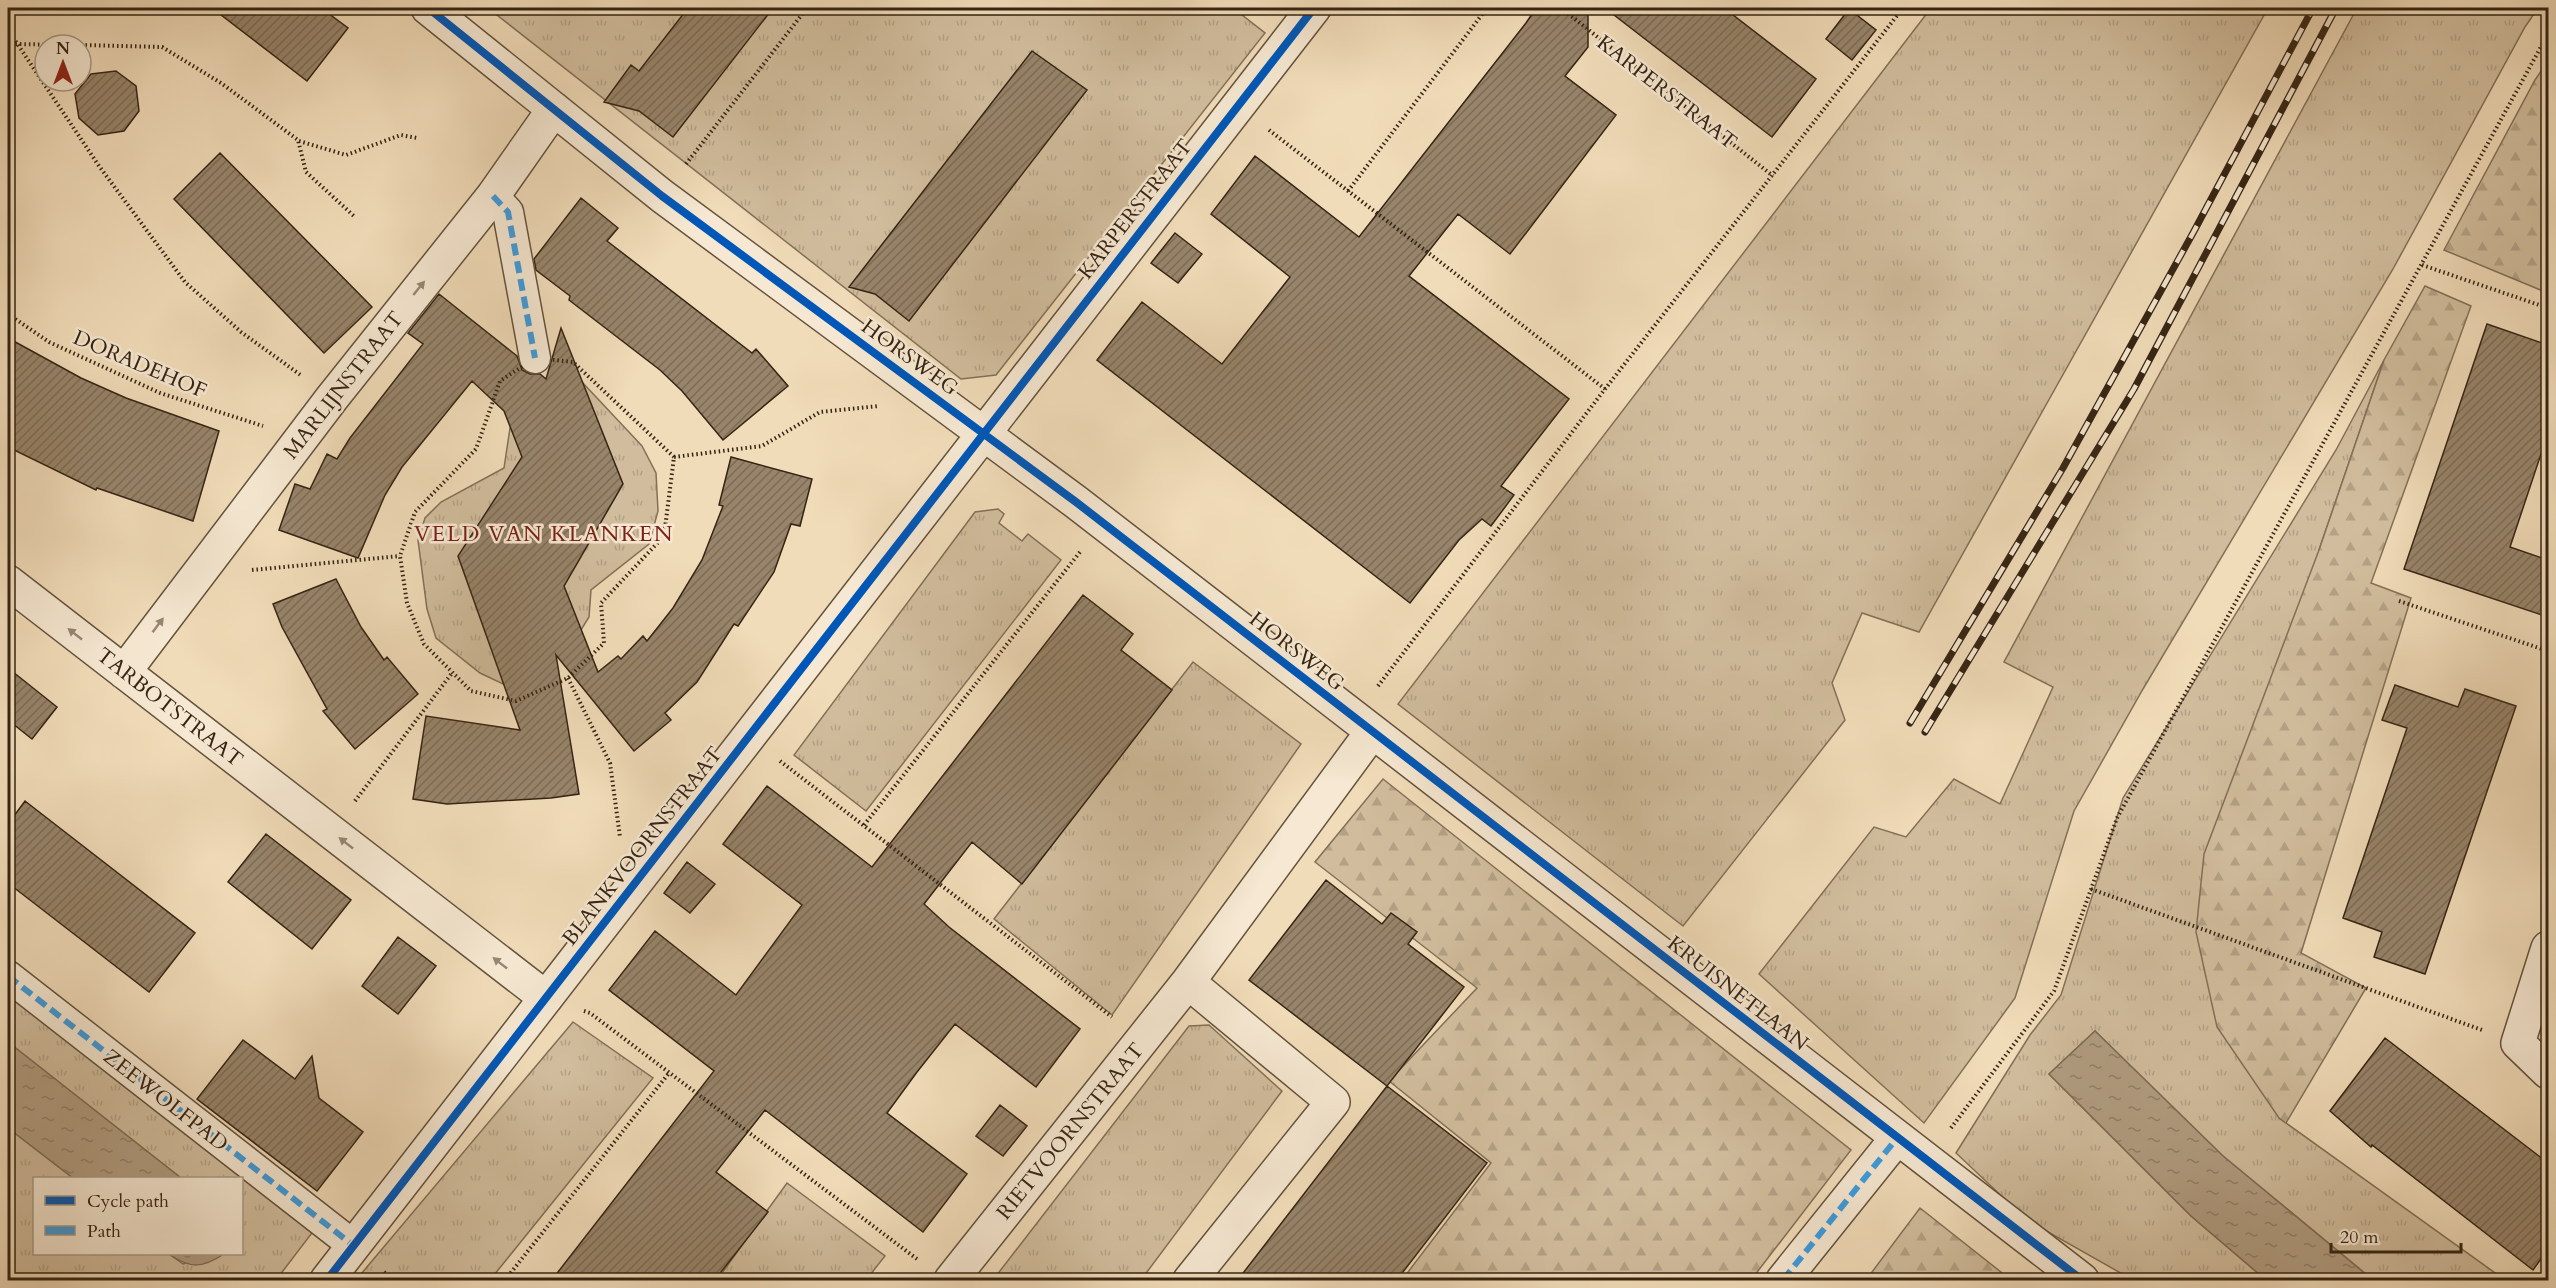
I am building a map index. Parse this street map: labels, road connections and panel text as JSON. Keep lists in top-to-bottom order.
{
  "streets": {
    "street": [
      "KARPERSTRAAT",
      "HORSWEG",
      "MARLIJNSTRAAT",
      "TARBOTSTRAAT",
      "BLANKVOORNSTRAAT",
      "KRUISNETLAAN",
      "ZEEWOLFPAD",
      "RIETVOORNSTRAAT"
    ],
    "path": ["DORADEHOF"]
  },
  "crossings": [
    ["KARPERSTRAAT", "HORSWEG"],
    ["KARPERSTRAAT", "BLANKVOORNSTRAAT"],
    ["HORSWEG", "MARLIJNSTRAAT"],
    ["HORSWEG", "BLANKVOORNSTRAAT"],
    ["HORSWEG", "KRUISNETLAAN"],
    ["HORSWEG", "RIETVOORNSTRAAT"],
    ["DORADEHOF", "MARLIJNSTRAAT"],
    ["MARLIJNSTRAAT", "TARBOTSTRAAT"],
    ["TARBOTSTRAAT", "BLANKVOORNSTRAAT"],
    ["BLANKVOORNSTRAAT", "ZEEWOLFPAD"],
    ["BLANKVOORNSTRAAT", "RIETVOORNSTRAAT"],
    ["KRUISNETLAAN", "RIETVOORNSTRAAT"]
  ],
  "one_way": ["MARLIJNSTRAAT", "TARBOTSTRAAT"],
  "districts": ["VELD VAN KLANKEN"],
  "legend": ["Cycle path", "Path"],
  "scale_bar": "20 m",
  "north": "top"
}
